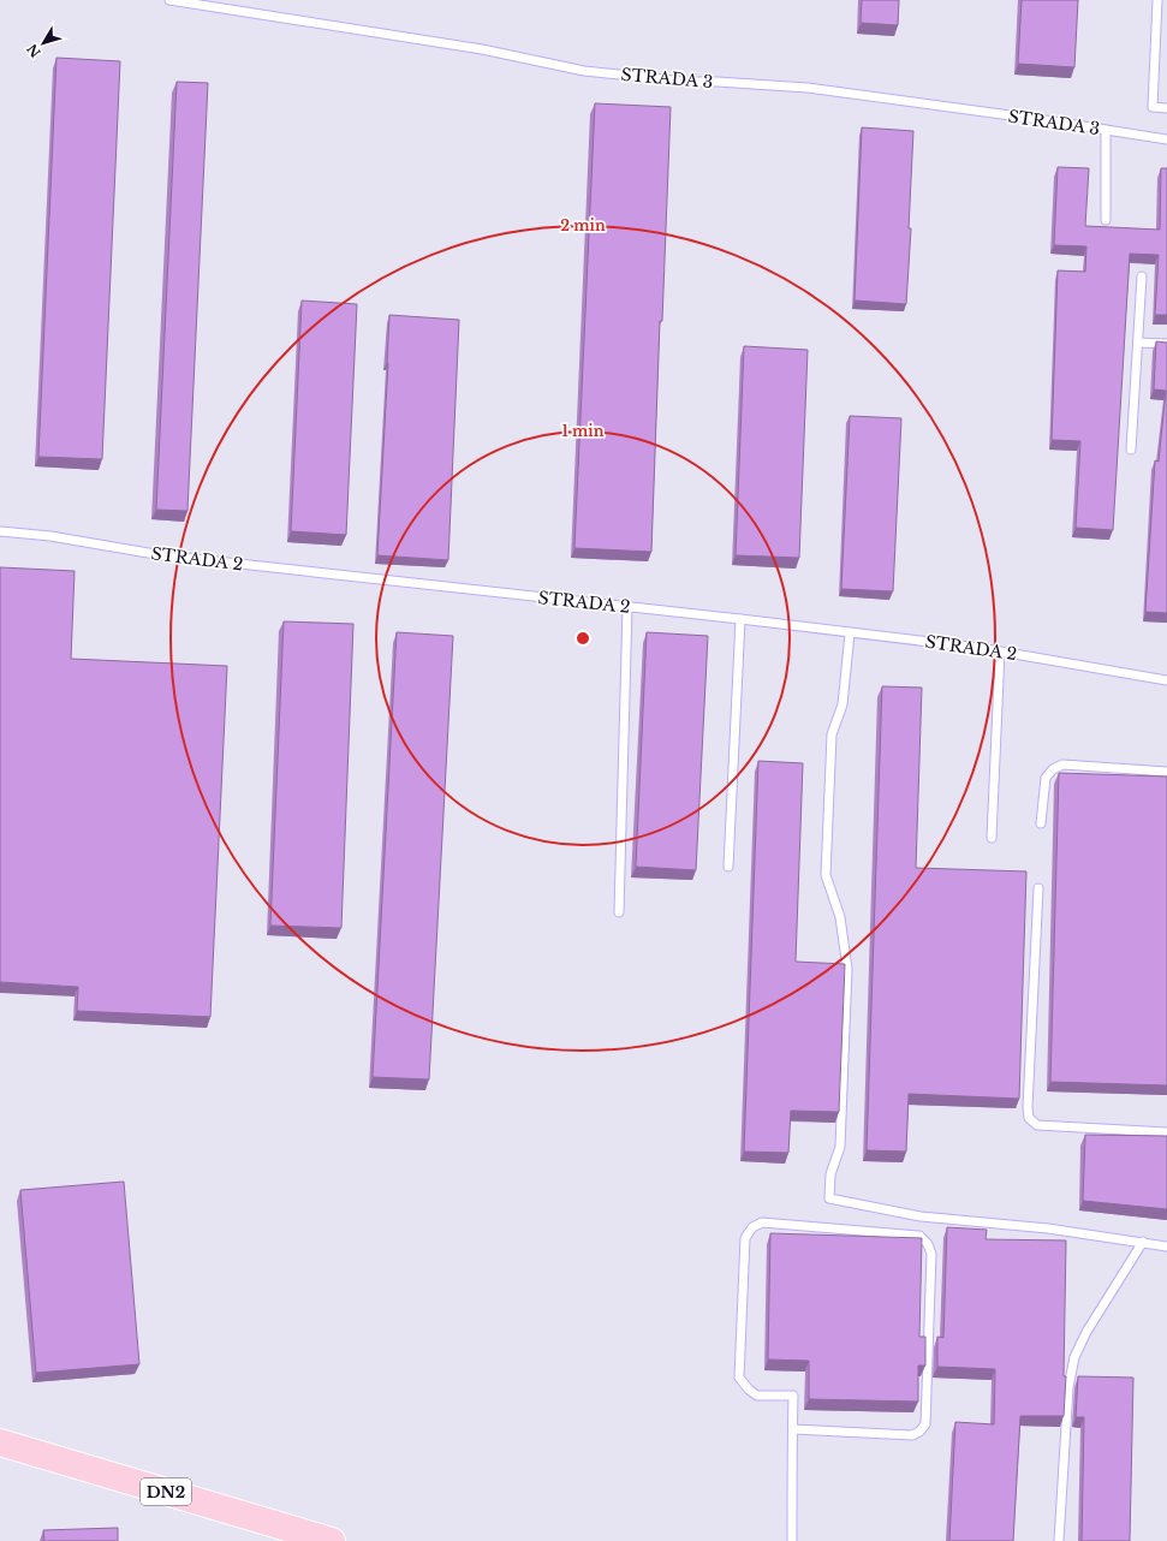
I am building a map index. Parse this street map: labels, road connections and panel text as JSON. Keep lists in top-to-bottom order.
{
  "streets": {
    "highway": ["DN2"],
    "lane": ["STRADA 3", "STRADA 2"]
  },
  "north": "bottom left",
  "rings": ["2 min", "1 min"]
}
